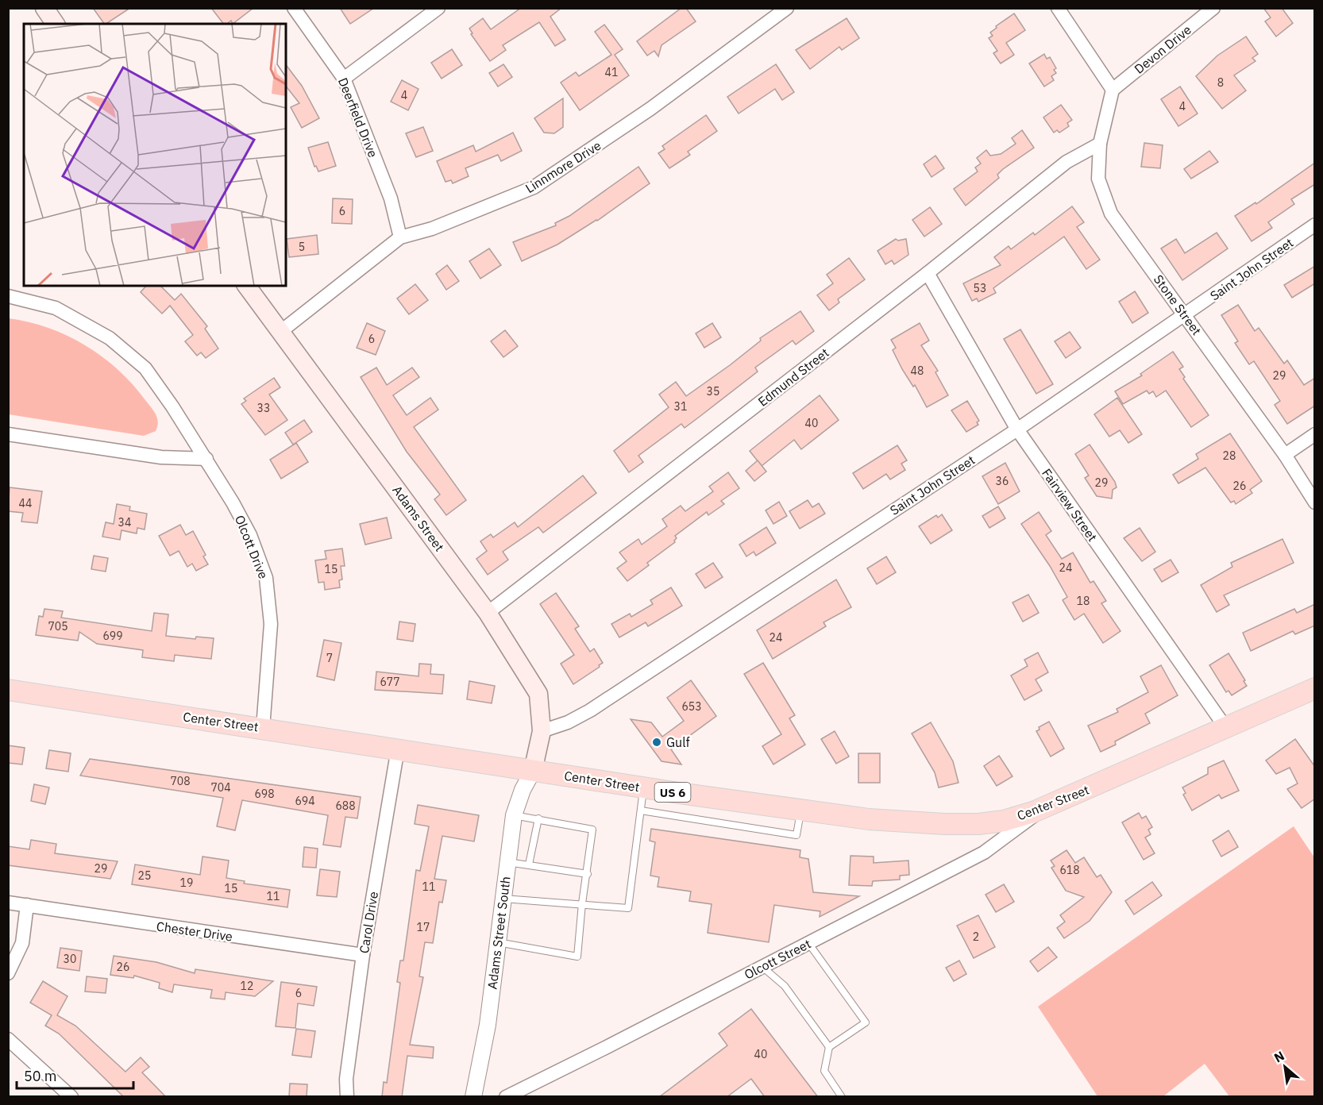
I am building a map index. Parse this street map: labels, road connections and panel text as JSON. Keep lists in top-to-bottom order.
{
  "streets": {
    "main road": ["Adams Street", "Center Street", "US 6"],
    "street": [
      "Devon Drive",
      "Deerfield Drive",
      "Linnmore Drive",
      "Saint John Street",
      "Stone Street",
      "Edmund Street",
      "Fairview Street",
      "Olcott Drive",
      "Carol Drive",
      "Chester Drive",
      "Adams Street South",
      "Olcott Street"
    ]
  },
  "crossings": [
    ["Devon Drive", "Stone Street"],
    ["Deerfield Drive", "Linnmore Drive"],
    ["Linnmore Drive", "Adams Street"],
    ["Saint John Street", "Stone Street"],
    ["Saint John Street", "Fairview Street"],
    ["Saint John Street", "Adams Street"],
    ["Stone Street", "Edmund Street"],
    ["Edmund Street", "Fairview Street"],
    ["Edmund Street", "Adams Street"],
    ["Fairview Street", "Center Street"],
    ["Adams Street", "Center Street"],
    ["Adams Street", "Adams Street South"],
    ["Olcott Drive", "Center Street"],
    ["Center Street", "Carol Drive"],
    ["Center Street", "Adams Street South"],
    ["Center Street", "Olcott Street"],
    ["Carol Drive", "Chester Drive"]
  ],
  "places": ["Gulf"],
  "house_numbers": [
    "41",
    "8",
    "4",
    "4",
    "6",
    "5",
    "53",
    "6",
    "48",
    "29",
    "35",
    "31",
    "33",
    "40",
    "28",
    "36",
    "29",
    "26",
    "44",
    "34",
    "24",
    "15",
    "18",
    "705",
    "699",
    "24",
    "7",
    "677",
    "653",
    "708",
    "704",
    "698",
    "694",
    "688",
    "29",
    "618",
    "25",
    "19",
    "11",
    "15",
    "11",
    "17",
    "2",
    "30",
    "26",
    "12",
    "6",
    "40"
  ],
  "scale_bar": "50 m",
  "north": "top left"
}
